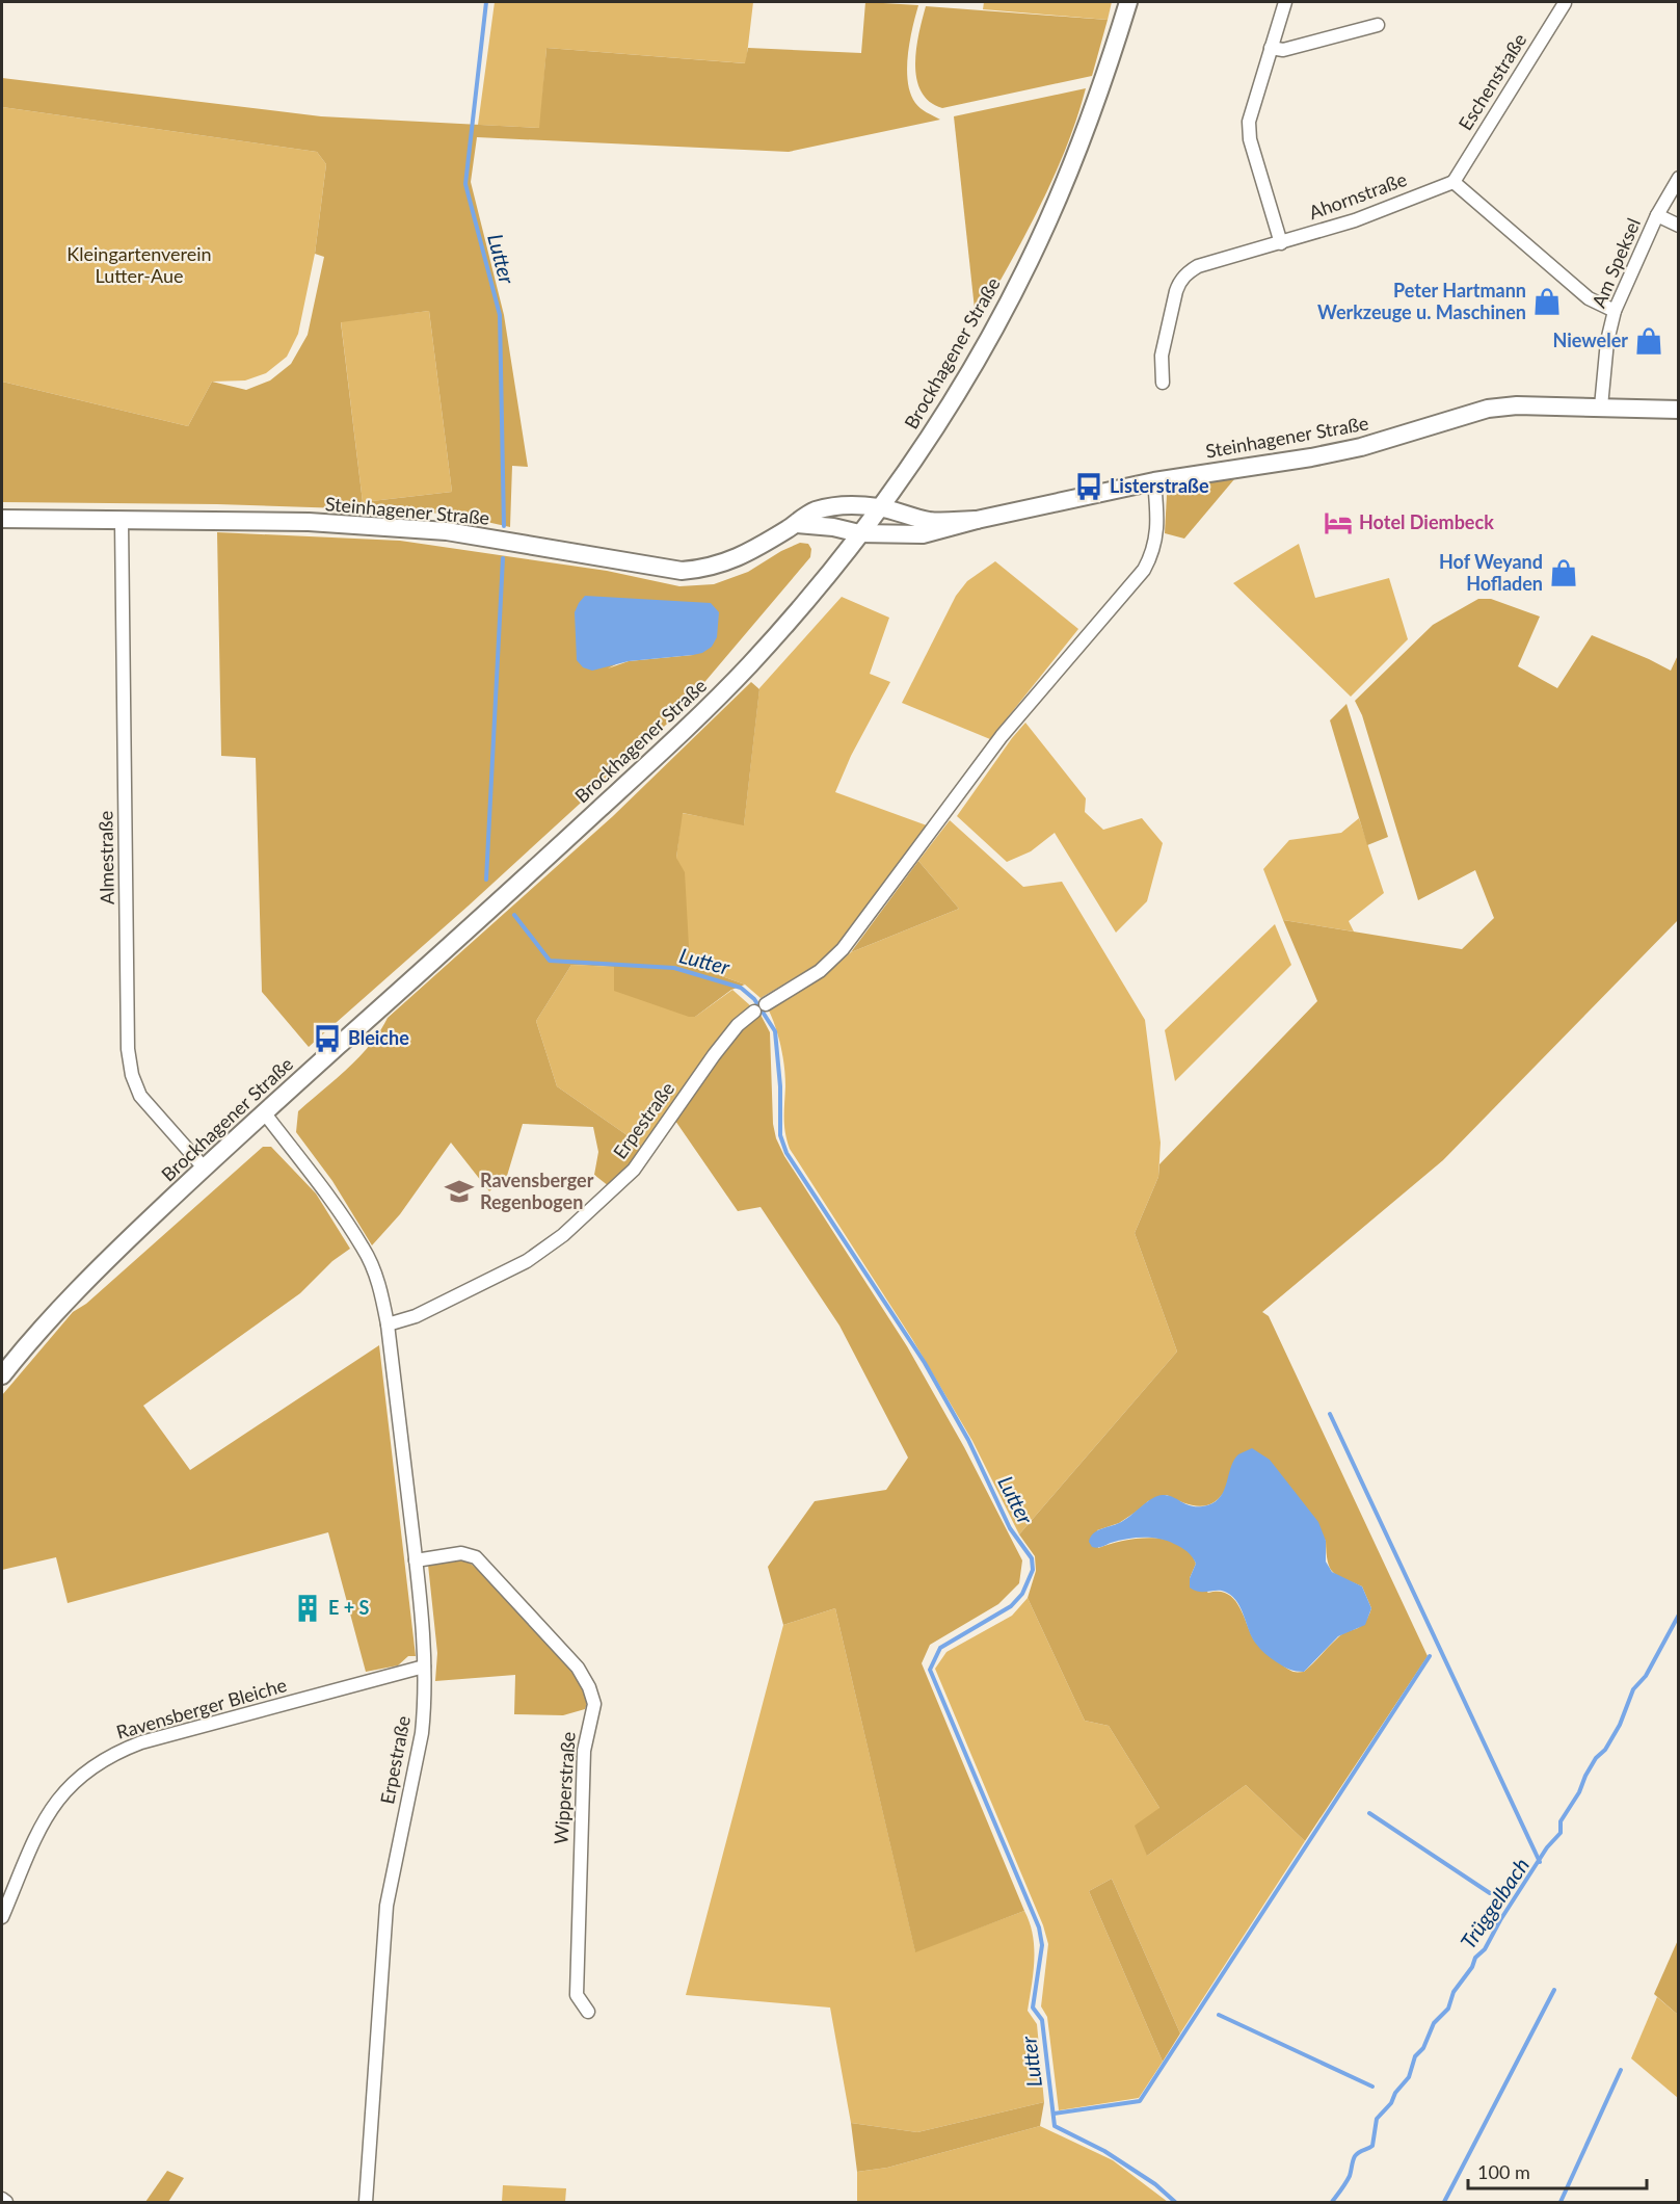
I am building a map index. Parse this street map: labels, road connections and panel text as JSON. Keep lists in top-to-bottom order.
{
  "streets": {
    "main road": ["Brockhagener Straße", "Steinhagener Straße"],
    "street": [
      "Eschenstraße",
      "Ahornstraße",
      "Am Speksel",
      "Almestraße",
      "Erpestraße",
      "Ravensberger Bleiche",
      "Wipperstraße"
    ]
  },
  "crossings": [
    ["Eschenstraße", "Ahornstraße"],
    ["Am Speksel", "Steinhagener Straße"],
    ["Brockhagener Straße", "Steinhagener Straße"],
    ["Brockhagener Straße", "Almestraße"],
    ["Brockhagener Straße", "Erpestraße"],
    ["Steinhagener Straße", "Almestraße"],
    ["Steinhagener Straße", "Erpestraße"],
    ["Erpestraße", "Ravensberger Bleiche"],
    ["Erpestraße", "Wipperstraße"]
  ],
  "water": ["Lutter", "Trüggelbach"],
  "parks": ["Kleingartenverein Lutter-Aue"],
  "places": {
    "shop": ["Peter Hartmann Werkzeuge u. Maschinen", "Nieweler", "Hof Weyand Hofladen"],
    "bus stop": ["Listerstraße", "Bleiche"],
    "hotel": ["Hotel Diembeck"],
    "school or university": ["Ravensberger Regenbogen"],
    "building": ["E + S"]
  },
  "scale_bar": "100 m"
}
